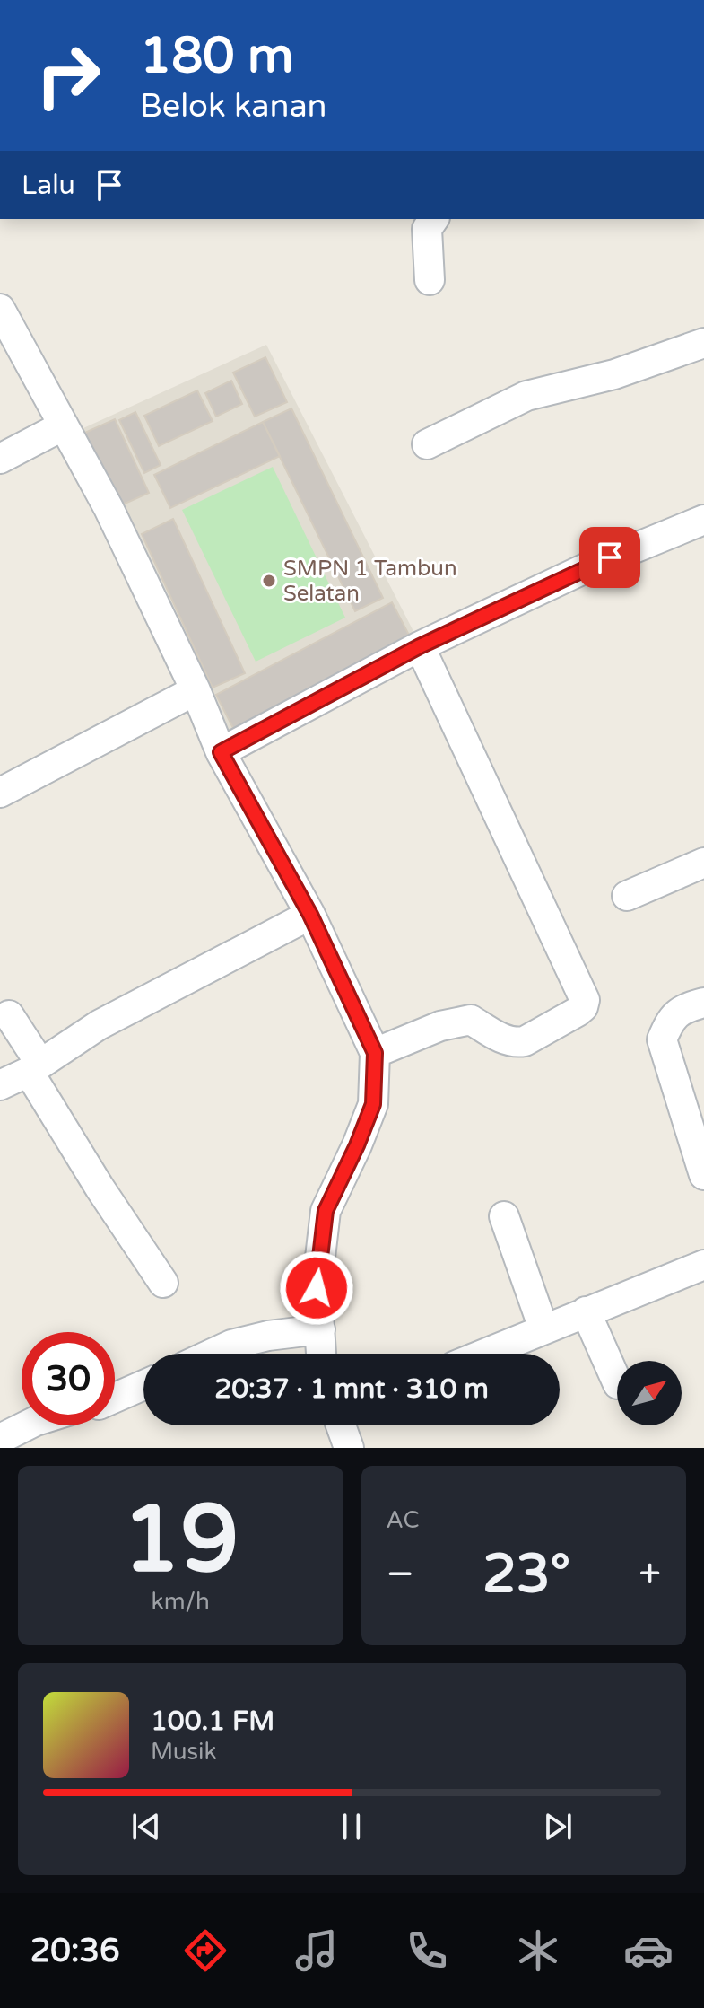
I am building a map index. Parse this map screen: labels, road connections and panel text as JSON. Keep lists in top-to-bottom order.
{
  "places": ["SMPN 1 Tambun Selatan"],
  "north": "top right",
  "page": {
    "turn": ["180 m", "Belok kanan"],
    "then": "Lalu",
    "limit": "30",
    "trip": "20:37 · 1 mnt · 310 m",
    "tile": [
      ["19", "km/h"],
      "AC"
    ],
    "heat": ["−", "23°", "+"],
    "song": ["100.1 FM", "Musik"],
    "tabs": "20:36"
  }
}
